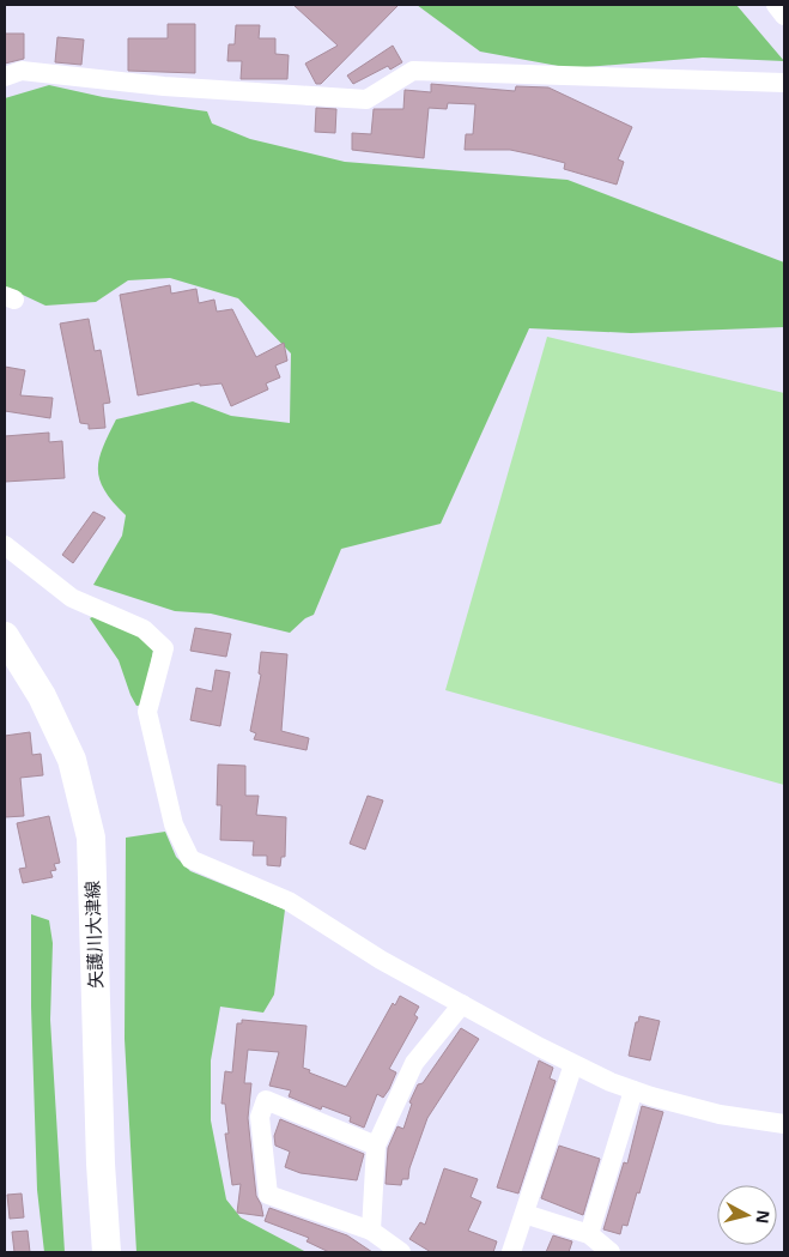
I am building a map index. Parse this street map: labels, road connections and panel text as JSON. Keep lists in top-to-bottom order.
{
  "streets": {
    "main road": ["矢護川大津線"]
  },
  "north": "right"
}
